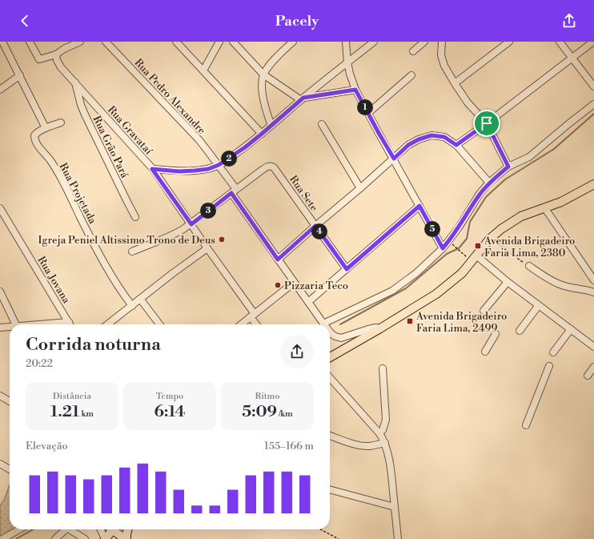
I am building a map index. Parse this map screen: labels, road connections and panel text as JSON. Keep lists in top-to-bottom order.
{
  "streets": {
    "street": [
      "Rua Pedro Alexandre",
      "Rua Gravataí",
      "Rua Grão Pará",
      "Rua Projetada",
      "Rua Sete",
      "Rua Jovana"
    ]
  },
  "crossings": [
    ["Rua Pedro Alexandre", "Rua Sete"],
    ["Rua Gravataí", "Rua Grão Pará"]
  ],
  "places": {
    "other": ["Igreja Peniel Altissimo Trono de Deus", "Pizzaria Teco"],
    "transit": ["Avenida Brigadeiro Faria Lima, 2380", "Avenida Brigadeiro Faria Lima, 2499"]
  },
  "page": {
    "header": "Pacely",
    "pins": [
      "1",
      "2",
      "3",
      "5",
      "4"
    ],
    "heading": ["Corrida noturna", "20:22"],
    "stats": [
      ["Distância", "1.21 km"],
      ["Tempo", "6:14"],
      ["Ritmo", "5:09 /km"]
    ],
    "chart": ["Elevação", "155–166 m"]
  }
}
